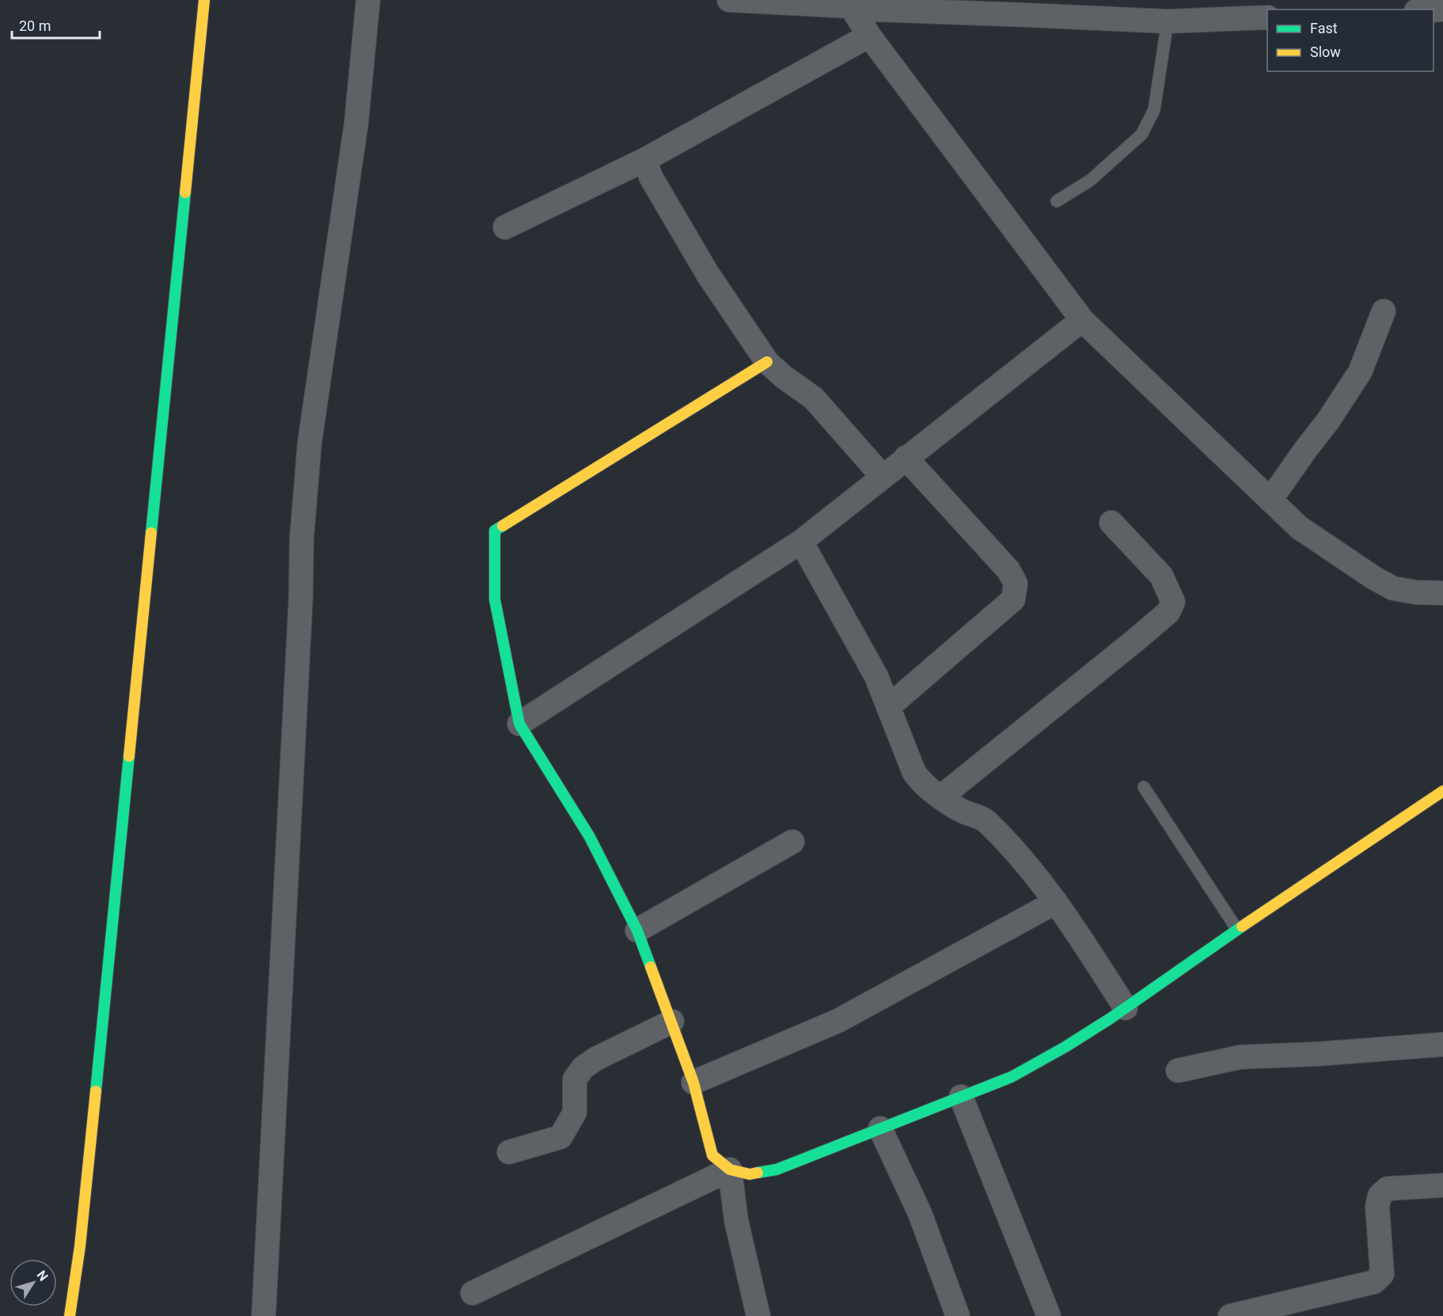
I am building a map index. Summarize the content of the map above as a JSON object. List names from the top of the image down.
{
  "legend": ["Fast", "Slow"],
  "scale_bar": "20 m",
  "north": "top right"
}
